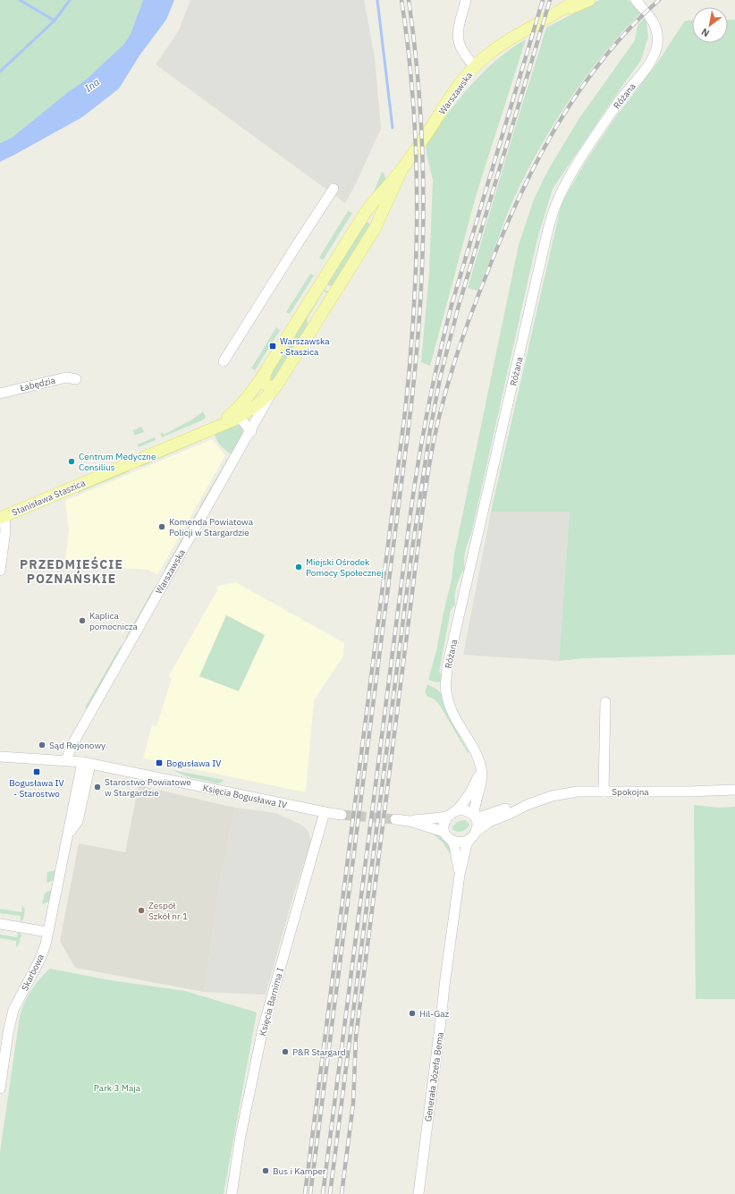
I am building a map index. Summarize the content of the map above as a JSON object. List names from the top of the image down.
{
  "streets": {
    "main road": ["Warszawska", "Stanisława Staszica"],
    "street": [
      "Różana",
      "Łabędzia",
      "Spokojna",
      "Księcia Bogusława IV",
      "Skarbowa",
      "Księcia Barnima I",
      "Generała Józefa Bema"
    ]
  },
  "crossings": [
    ["Warszawska", "Stanisława Staszica"],
    ["Warszawska", "Księcia Bogusława IV"],
    ["Różana", "Spokojna"],
    ["Różana", "Generała Józefa Bema"],
    ["Spokojna", "Generała Józefa Bema"],
    ["Księcia Bogusława IV", "Skarbowa"],
    ["Księcia Bogusława IV", "Księcia Barnima I"]
  ],
  "districts": ["PRZEDMIEŚCIE POZNAŃSKIE"],
  "water": ["Ina"],
  "parks": ["Park 3 Maja"],
  "places": {
    "transit": ["Warszawska - Staszica", "Bogusława IV", "Bogusława IV - Starostwo"],
    "other": [
      "Centrum Medyczne Consilius",
      "Komenda Powiatowa Policji w Stargardzie",
      "Miejski Ośrodek Pomocy Społecznej",
      "Kaplica pomocnicza",
      "Sąd Rejonowy",
      "Starostwo Powiatowe w Stargardzie",
      "Zespół Szkół nr 1",
      "Hil-Gaz",
      "P&R Stargard",
      "Bus i Kamper"
    ]
  },
  "north": "bottom left"
}
